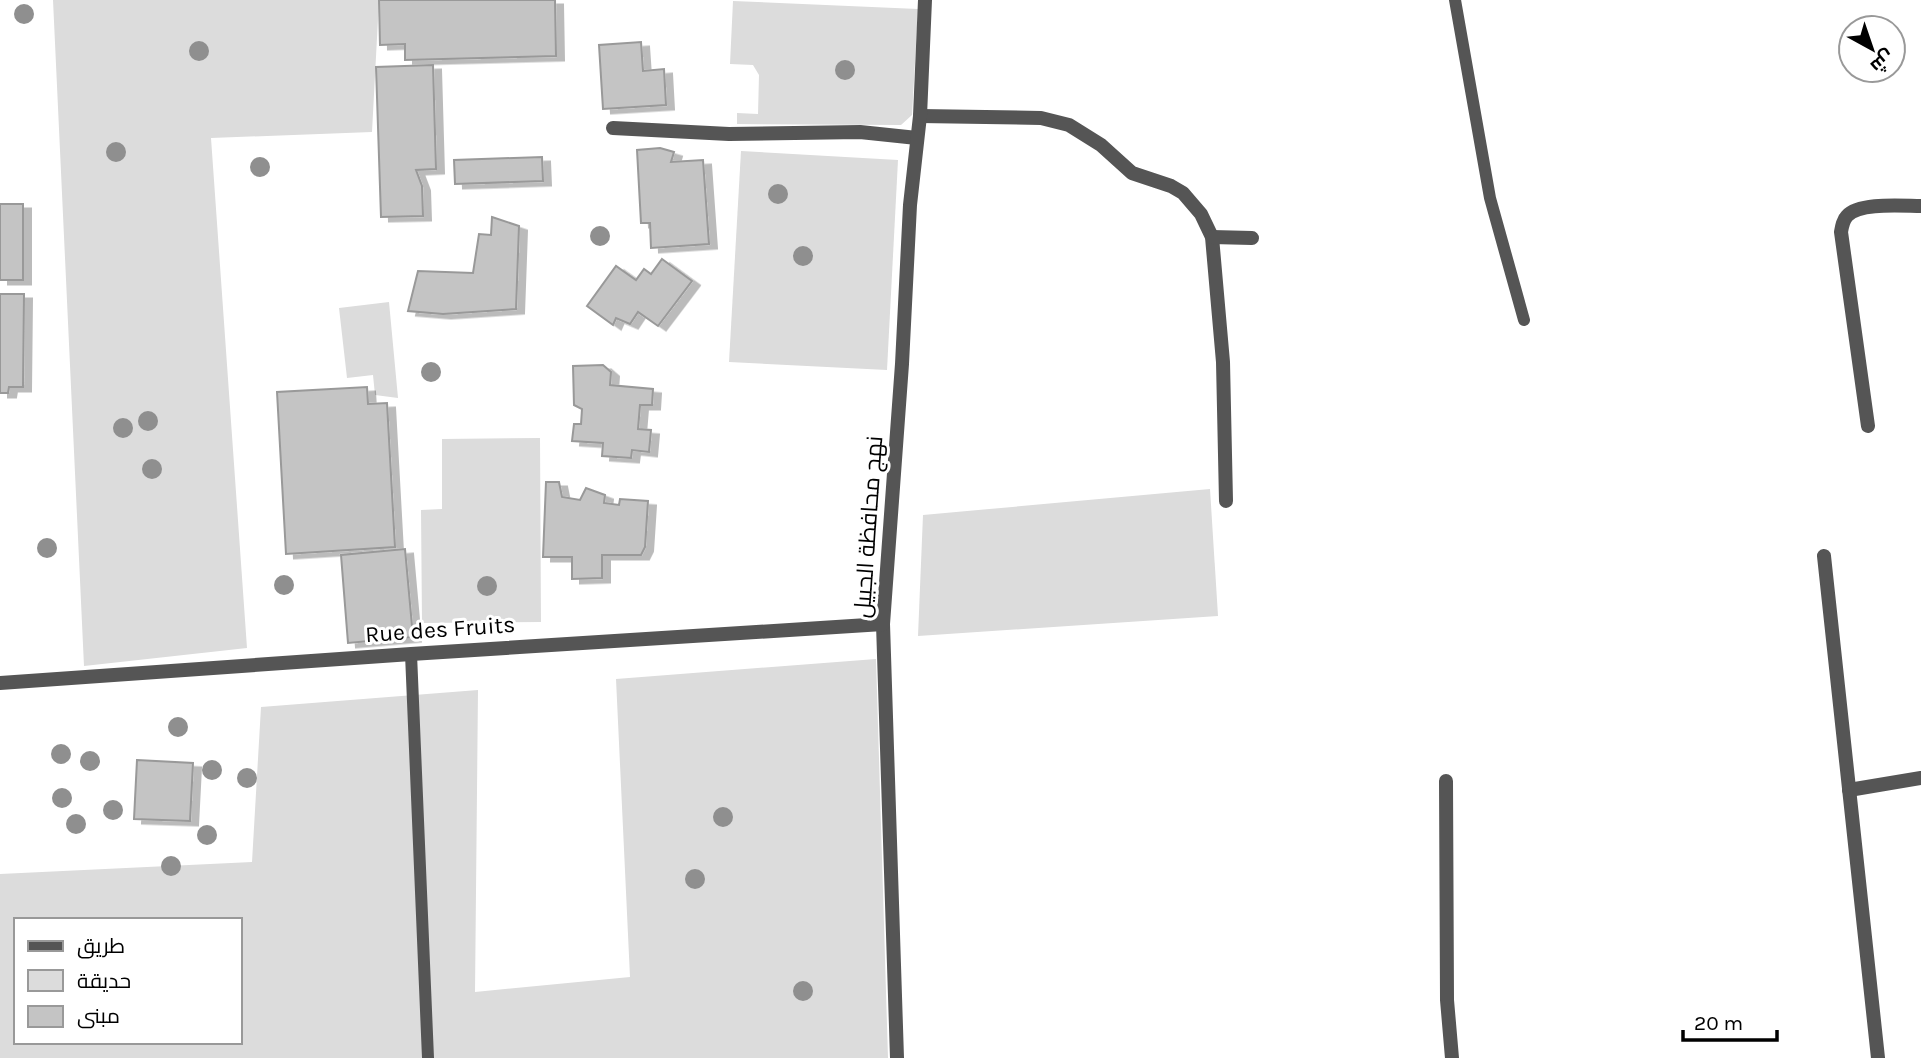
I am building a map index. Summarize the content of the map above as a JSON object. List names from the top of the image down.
{
  "streets": {
    "street": ["نهج محافظة الجبيل", "Rue des Fruits"]
  },
  "crossings": [
    ["نهج محافظة الجبيل", "Rue des Fruits"]
  ],
  "legend": ["طريق", "حديقة", "مبنى"],
  "scale_bar": "20 m",
  "north": "bottom right"
}
